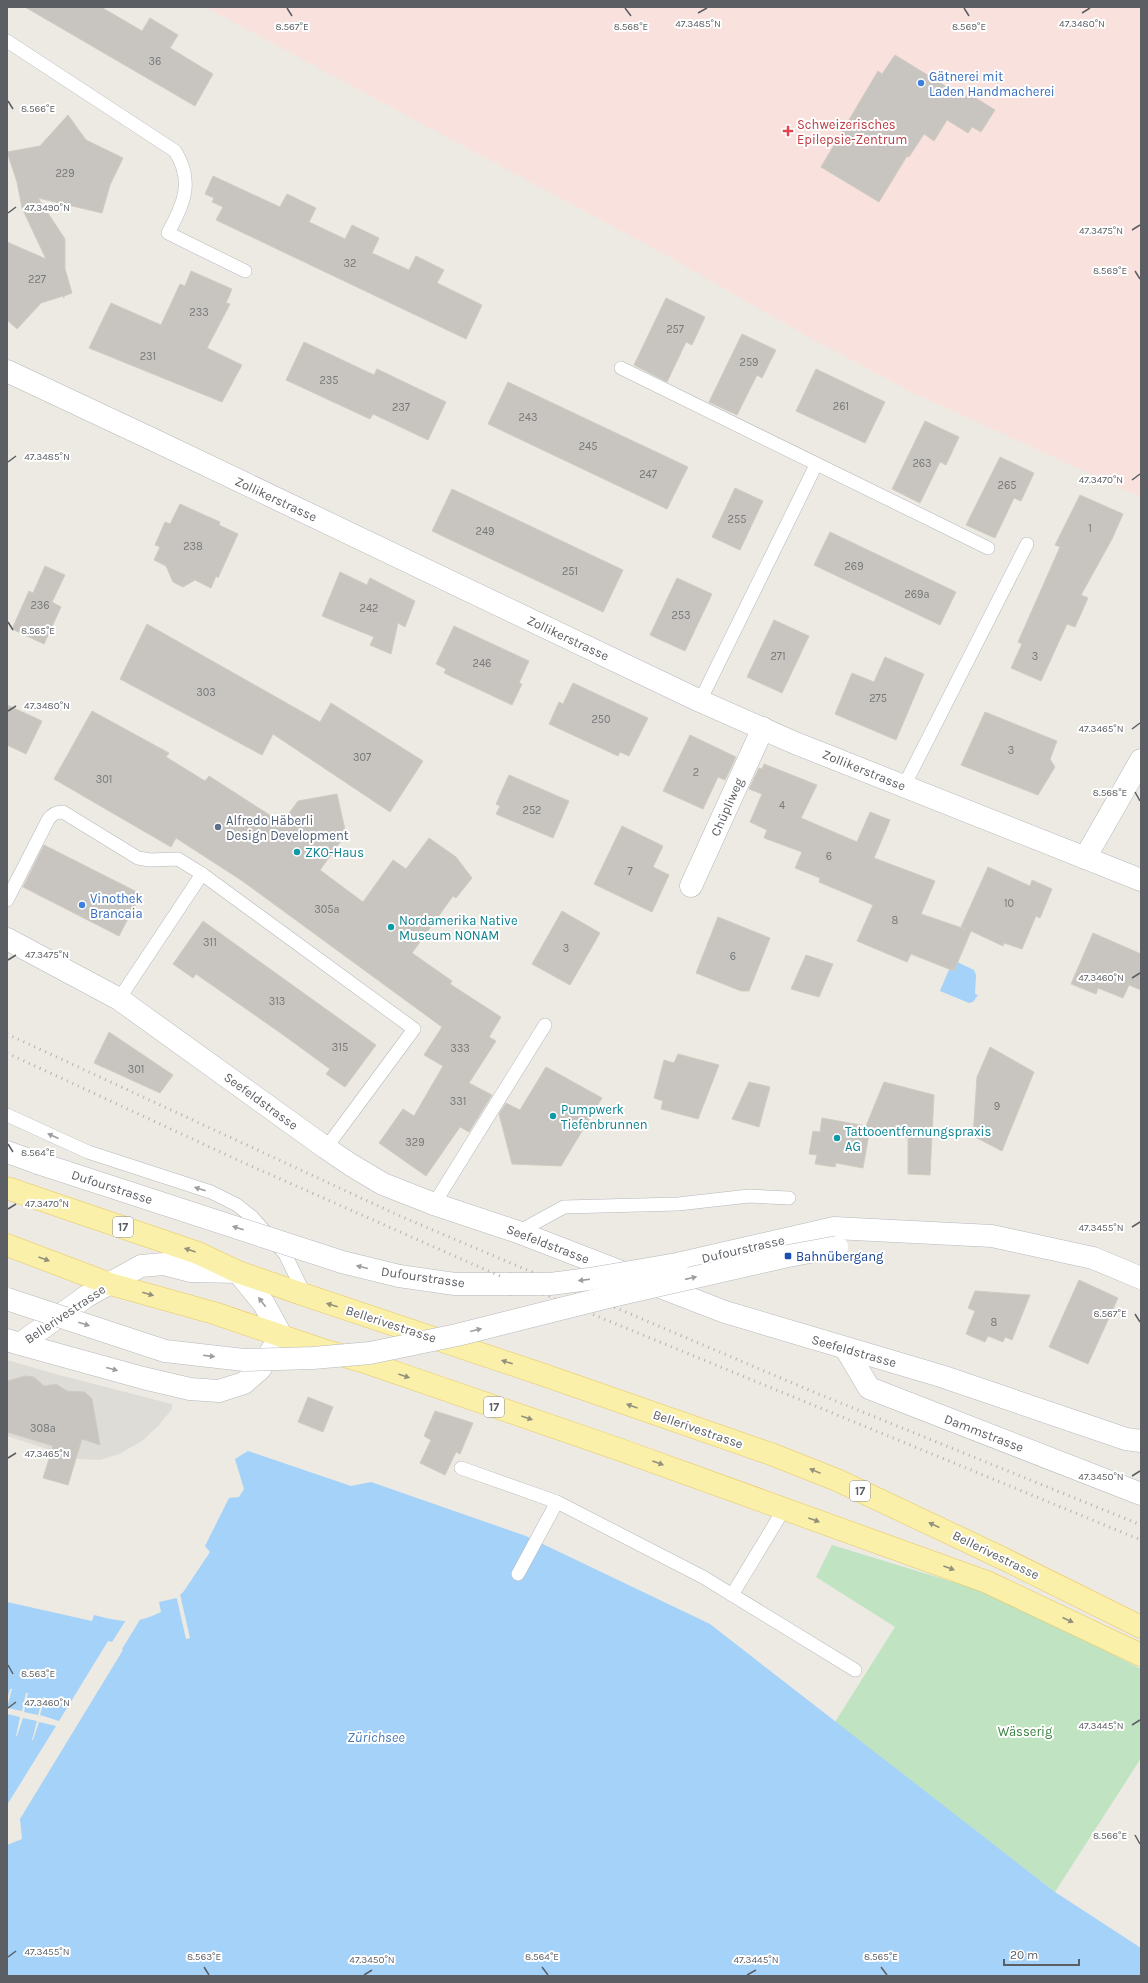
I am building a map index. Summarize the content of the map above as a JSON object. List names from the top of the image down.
{
  "streets": {
    "main road": ["17", "Bellerivestrasse"],
    "street": [
      "Zollikerstrasse",
      "Chüpliweg",
      "Seefeldstrasse",
      "Dufourstrasse",
      "Dammstrasse"
    ]
  },
  "crossings": [
    ["Zollikerstrasse", "Chüpliweg"],
    ["Seefeldstrasse", "Dammstrasse"]
  ],
  "water": ["Zürichsee"],
  "parks": ["Wässerig"],
  "places": {
    "other": [
      "Gätnerei mit Laden Handmacherei",
      "Alfredo Häberli Design Development",
      "ZKO-Haus",
      "Vinothek Brancaia",
      "Nordamerika Native Museum NONAM",
      "Pumpwerk Tiefenbrunnen",
      "Tattooentfernungspraxis AG"
    ],
    "health": ["Schweizerisches Epilepsie-Zentrum"],
    "transit": ["Bahnübergang"]
  },
  "house_numbers": [
    "36",
    "229",
    "32",
    "227",
    "233",
    "257",
    "231",
    "259",
    "235",
    "261",
    "237",
    "243",
    "245",
    "263",
    "247",
    "265",
    "255",
    "1",
    "249",
    "238",
    "269",
    "251",
    "269a",
    "236",
    "242",
    "253",
    "271",
    "3",
    "246",
    "303",
    "275",
    "250",
    "3",
    "307",
    "2",
    "301",
    "4",
    "252",
    "6",
    "7",
    "10",
    "305a",
    "8",
    "311",
    "3",
    "6",
    "313",
    "315",
    "333",
    "301",
    "331",
    "9",
    "329",
    "8",
    "308a"
  ],
  "scale_bar": "20 m",
  "coordinates": [
    "47.3485°N",
    "47.3480°N",
    "8.567°E",
    "8.568°E",
    "8.569°E",
    "8.566°E",
    "47.3490°N",
    "47.3475°N",
    "47.3470°N",
    "8.565°E",
    "47.3465°N",
    "47.3460°N",
    "8.564°E",
    "47.3455°N",
    "47.3450°N",
    "8.563°E",
    "47.3445°N"
  ]
}
